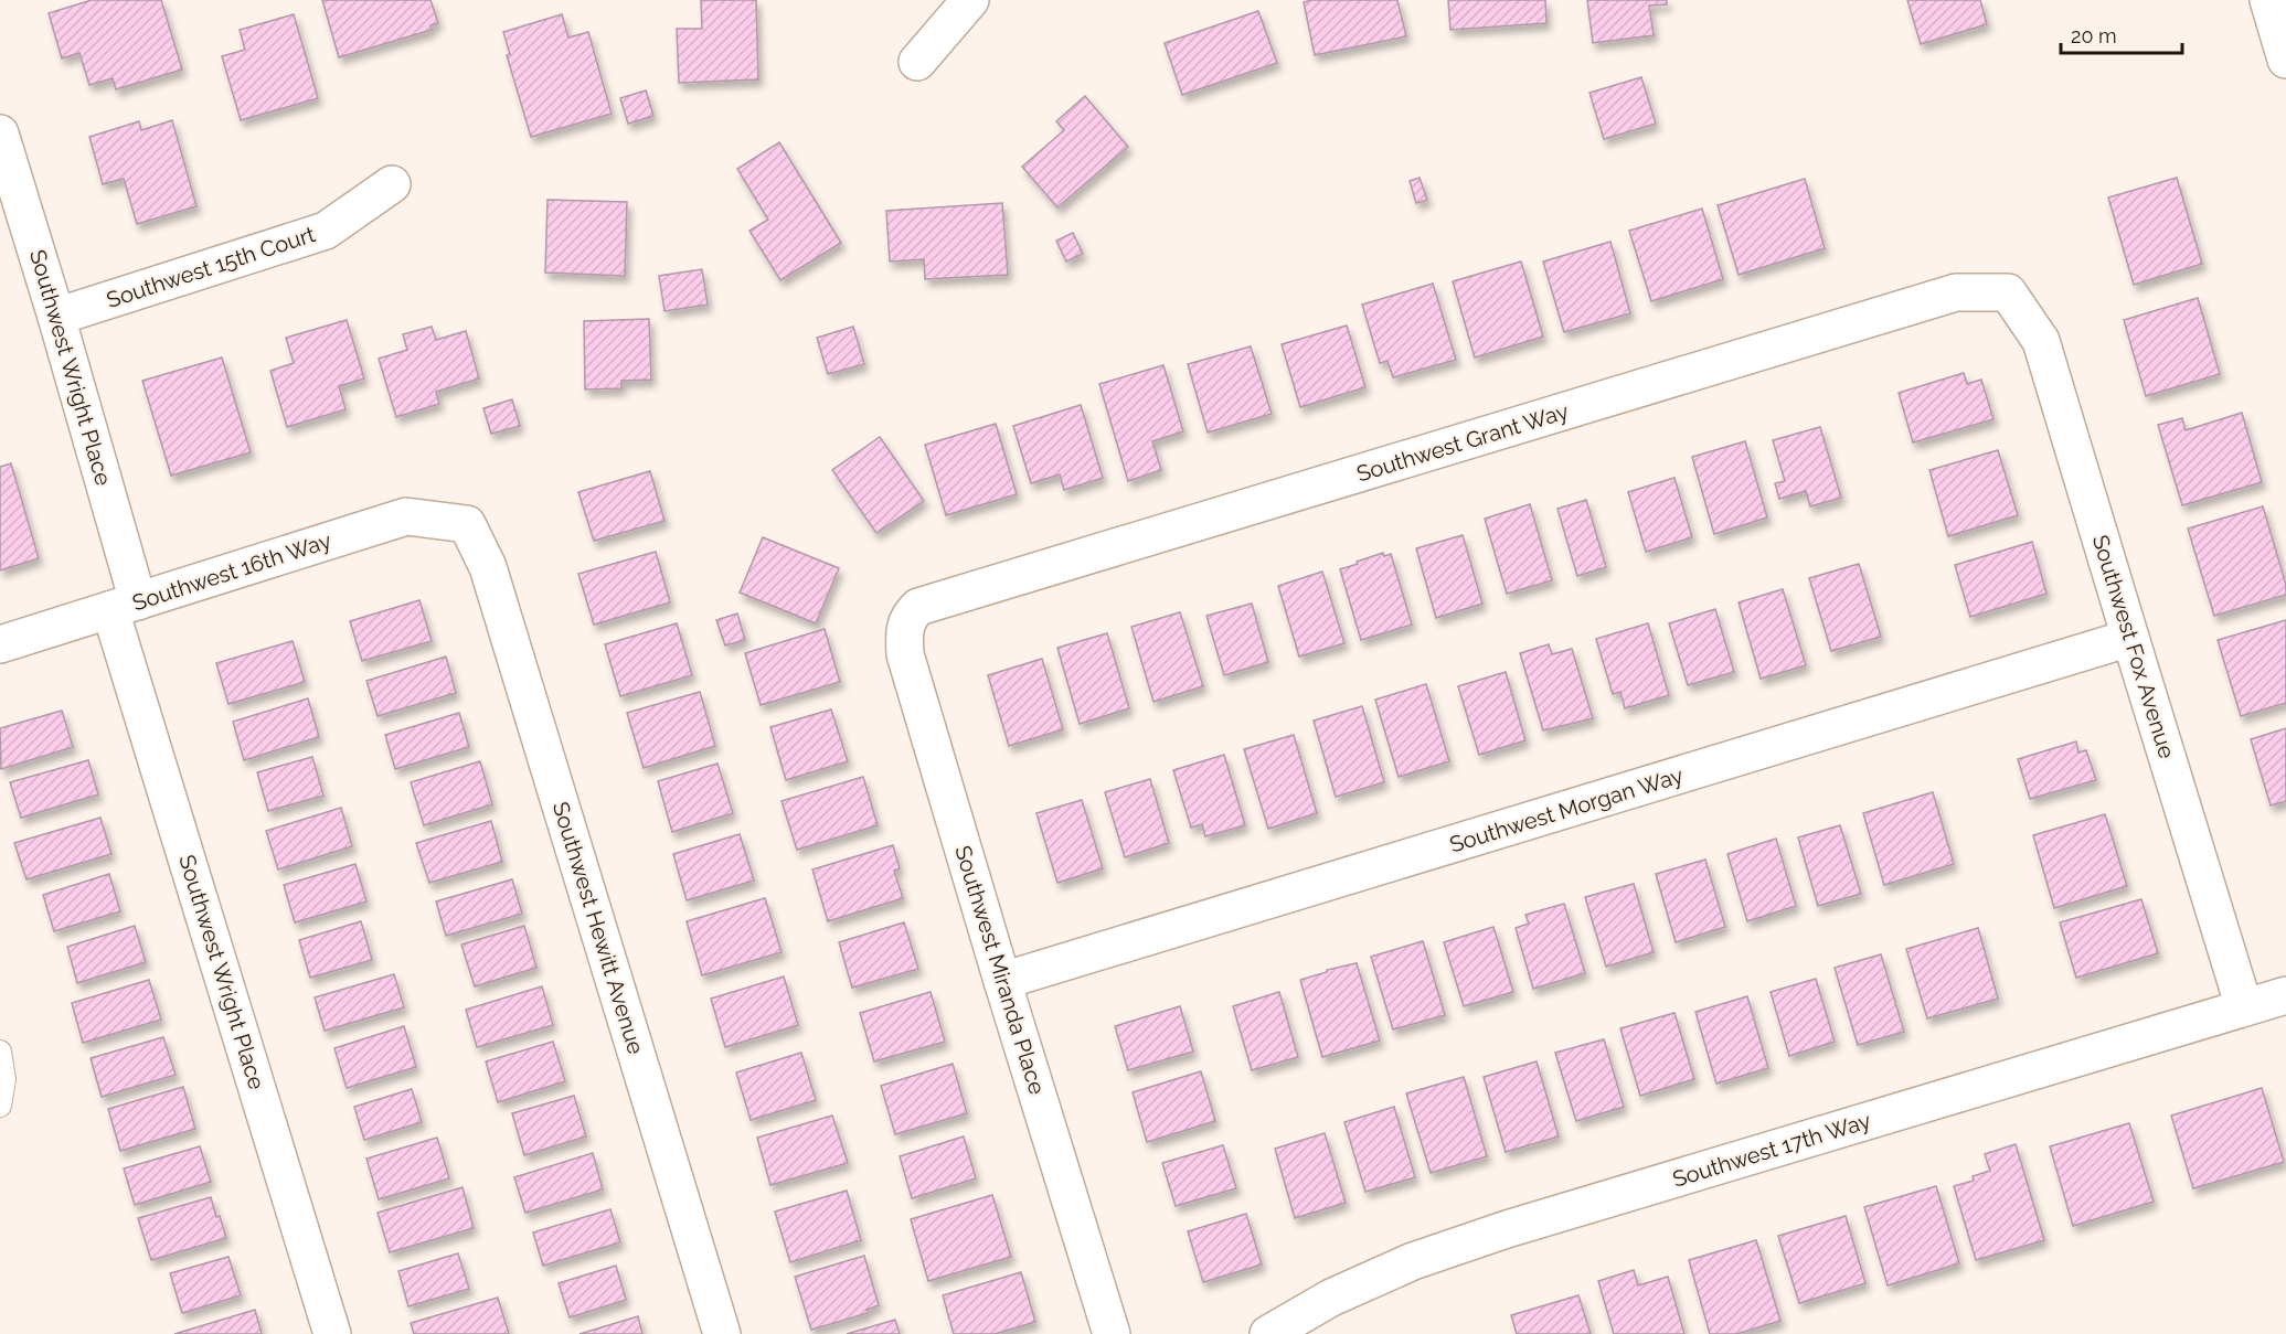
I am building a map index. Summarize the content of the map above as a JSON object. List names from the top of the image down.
{
  "streets": {
    "street": [
      "Southwest 15th Court",
      "Southwest Wright Place",
      "Southwest Grant Way",
      "Southwest 16th Way",
      "Southwest Fox Avenue",
      "Southwest Morgan Way",
      "Southwest Hewitt Avenue",
      "Southwest Miranda Place",
      "Southwest 17th Way"
    ]
  },
  "crossings": [
    ["Southwest 15th Court", "Southwest Wright Place"],
    ["Southwest Wright Place", "Southwest 16th Way"],
    ["Southwest Grant Way", "Southwest Fox Avenue"],
    ["Southwest Grant Way", "Southwest Miranda Place"],
    ["Southwest 16th Way", "Southwest Hewitt Avenue"],
    ["Southwest Fox Avenue", "Southwest Morgan Way"],
    ["Southwest Fox Avenue", "Southwest 17th Way"],
    ["Southwest Morgan Way", "Southwest Miranda Place"]
  ],
  "scale_bar": "20 m"
}
